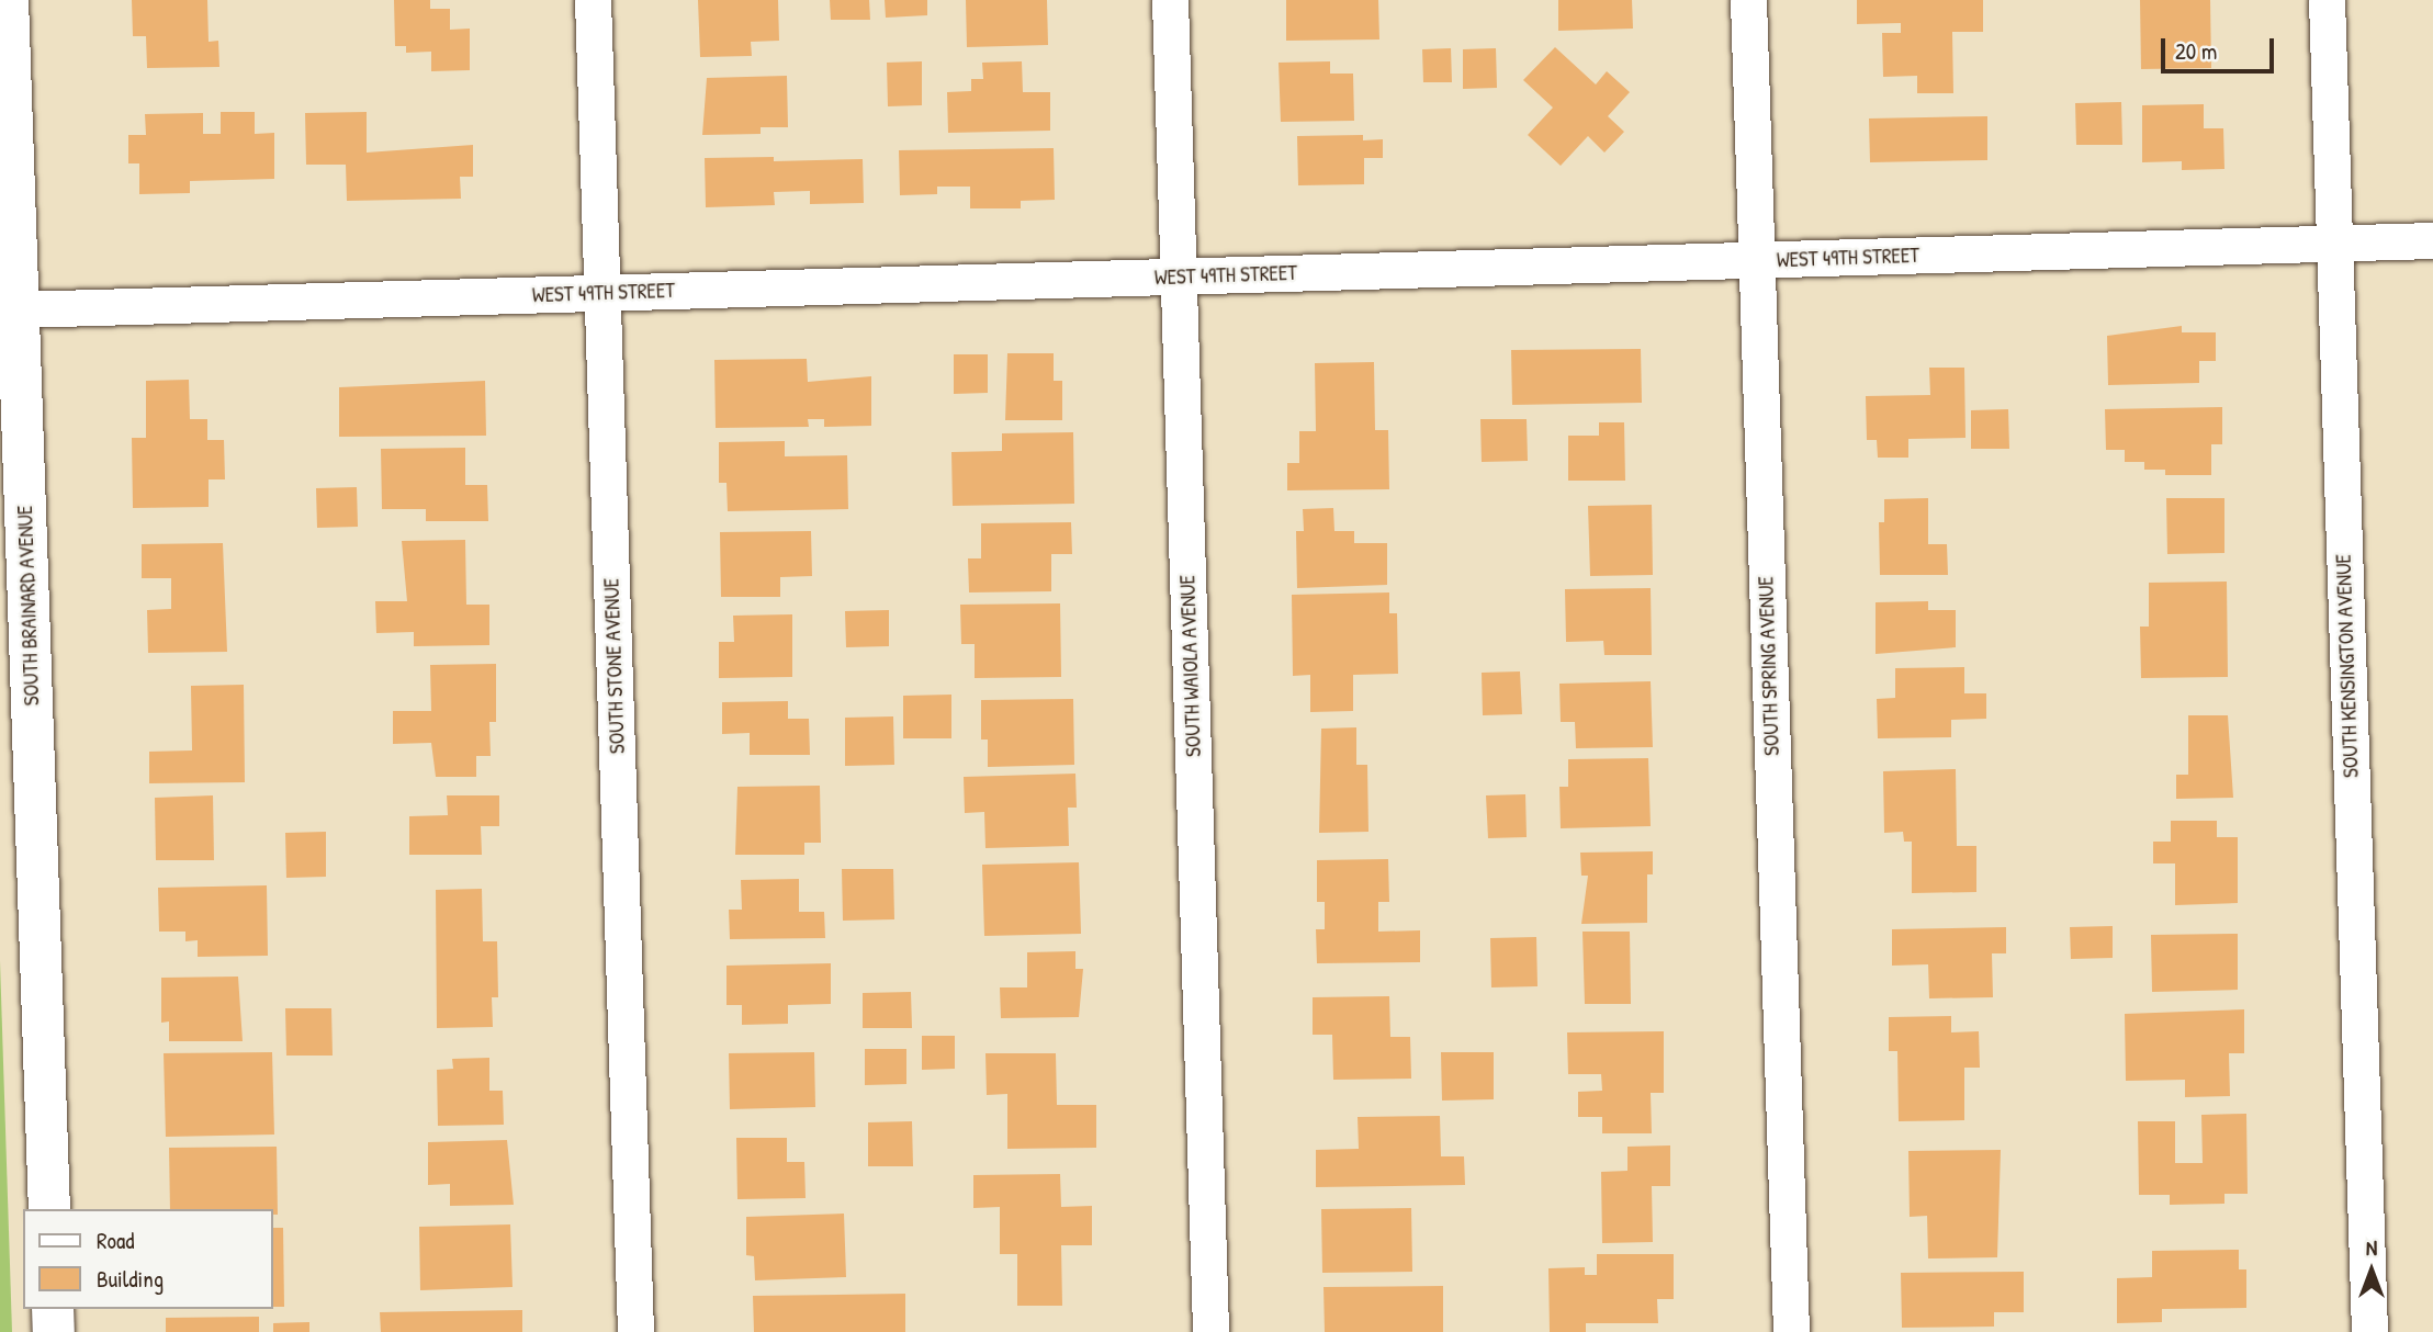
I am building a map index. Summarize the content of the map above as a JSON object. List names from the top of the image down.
{
  "streets": {
    "street": [
      "WEST 49TH STREET",
      "SOUTH BRAINARD AVENUE",
      "SOUTH STONE AVENUE",
      "SOUTH WAIOLA AVENUE",
      "SOUTH SPRING AVENUE",
      "SOUTH KENSINGTON AVENUE"
    ]
  },
  "crossings": [
    ["WEST 49TH STREET", "SOUTH BRAINARD AVENUE"],
    ["WEST 49TH STREET", "SOUTH STONE AVENUE"],
    ["WEST 49TH STREET", "SOUTH WAIOLA AVENUE"],
    ["WEST 49TH STREET", "SOUTH SPRING AVENUE"],
    ["WEST 49TH STREET", "SOUTH KENSINGTON AVENUE"]
  ],
  "legend": ["Road", "Building"],
  "scale_bar": "20 m",
  "north": "top"
}
